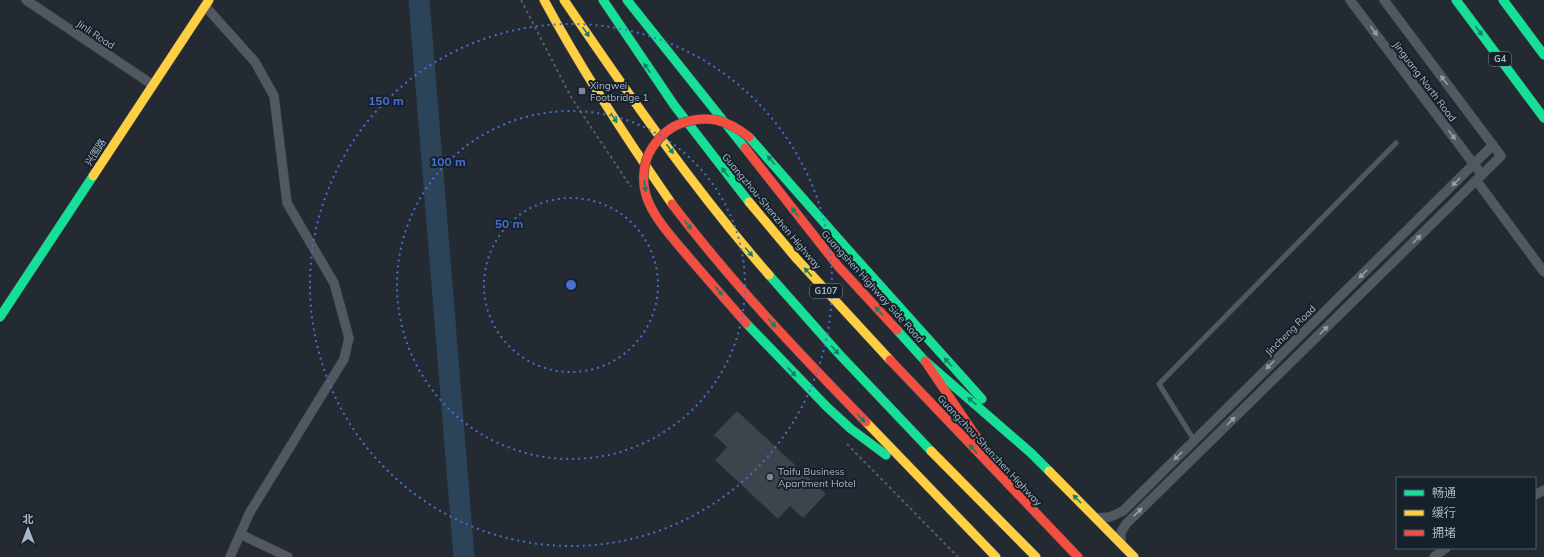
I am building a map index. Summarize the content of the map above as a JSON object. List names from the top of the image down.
{
  "streets": {
    "main road": [
      "G4",
      "兴围路",
      "Guangzhou-Shenzhen Highway",
      "Guangshen Highway Side Road",
      "G107"
    ],
    "street": ["Jinli Road", "Jinguang North Road", "Jincheng Road"]
  },
  "crossings": [
    ["Jinli Road", "兴围路"],
    ["Jinguang North Road", "Jincheng Road"],
    ["Guangshen Highway Side Road", "Jincheng Road"]
  ],
  "places": {
    "transit": ["Xingwei Footbridge 1"],
    "other": ["Taifu Business Apartment Hotel"]
  },
  "legend": ["畅通", "缓行", "拥堵"],
  "north": "top",
  "rings": ["150 m", "100 m", "50 m"]
}
